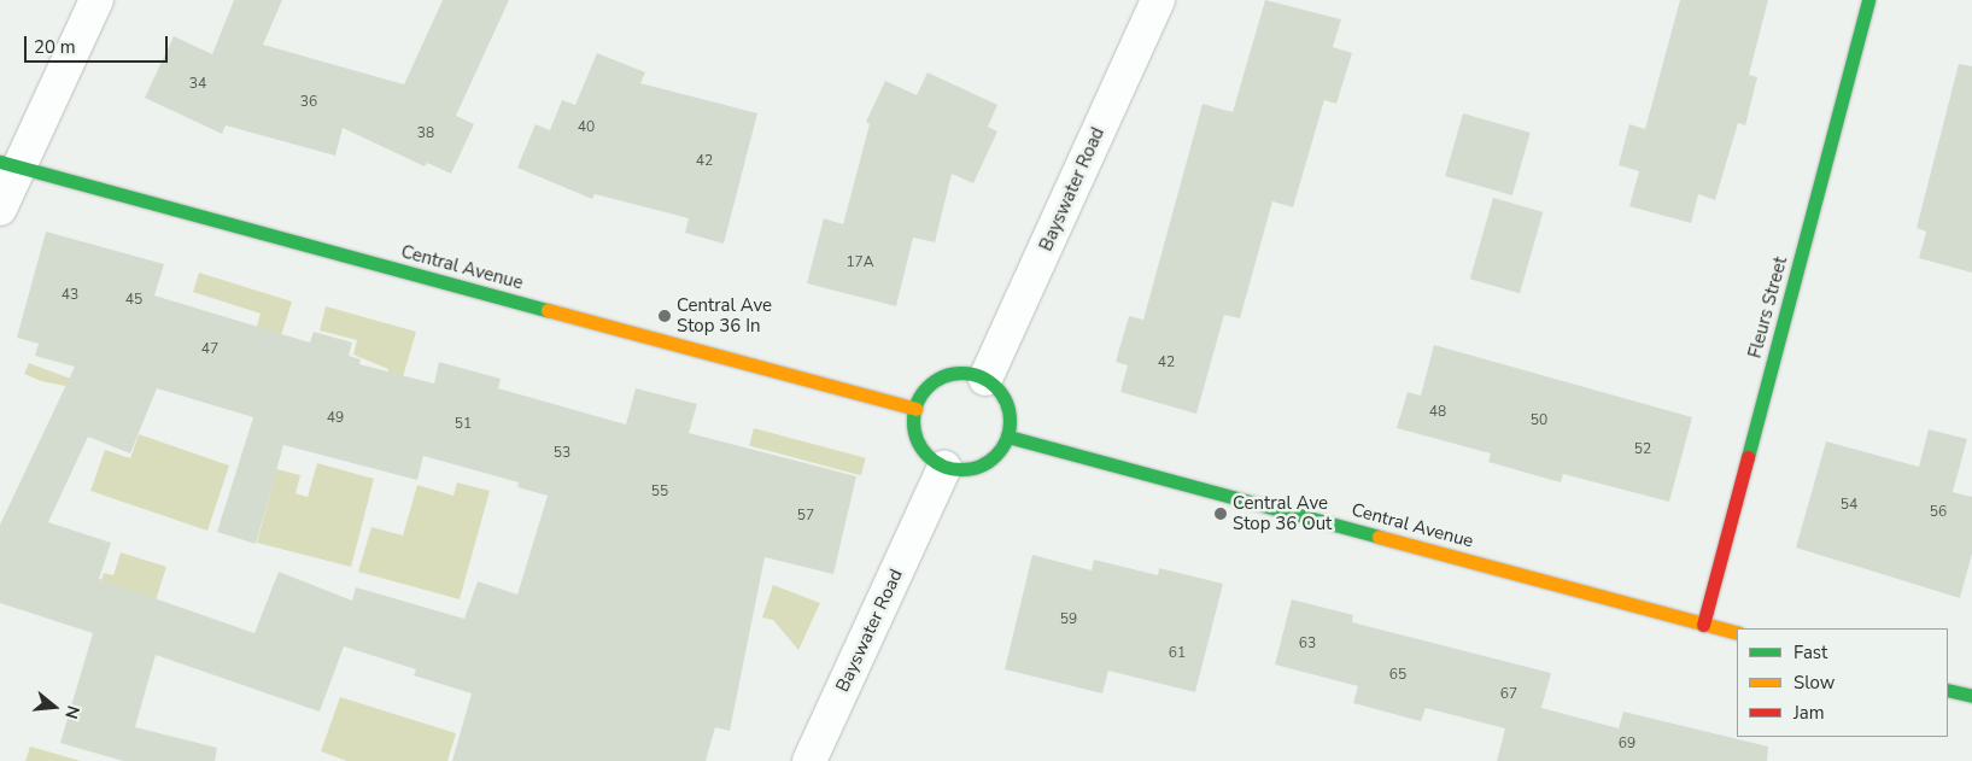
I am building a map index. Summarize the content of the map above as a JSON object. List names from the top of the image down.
{
  "streets": {
    "street": ["Bayswater Road", "Central Avenue", "Fleurs Street"]
  },
  "crossings": [
    ["Bayswater Road", "Central Avenue"],
    ["Central Avenue", "Fleurs Street"]
  ],
  "places": ["Central Ave Stop 36 In", "Central Ave Stop 36 Out"],
  "house_numbers": [
    "34",
    "36",
    "40",
    "38",
    "42",
    "17A",
    "43",
    "45",
    "47",
    "42",
    "48",
    "49",
    "50",
    "51",
    "52",
    "53",
    "55",
    "54",
    "56",
    "57",
    "59",
    "63",
    "61",
    "65",
    "67",
    "69"
  ],
  "legend": ["Fast", "Slow", "Jam"],
  "scale_bar": "20 m",
  "north": "right"
}
